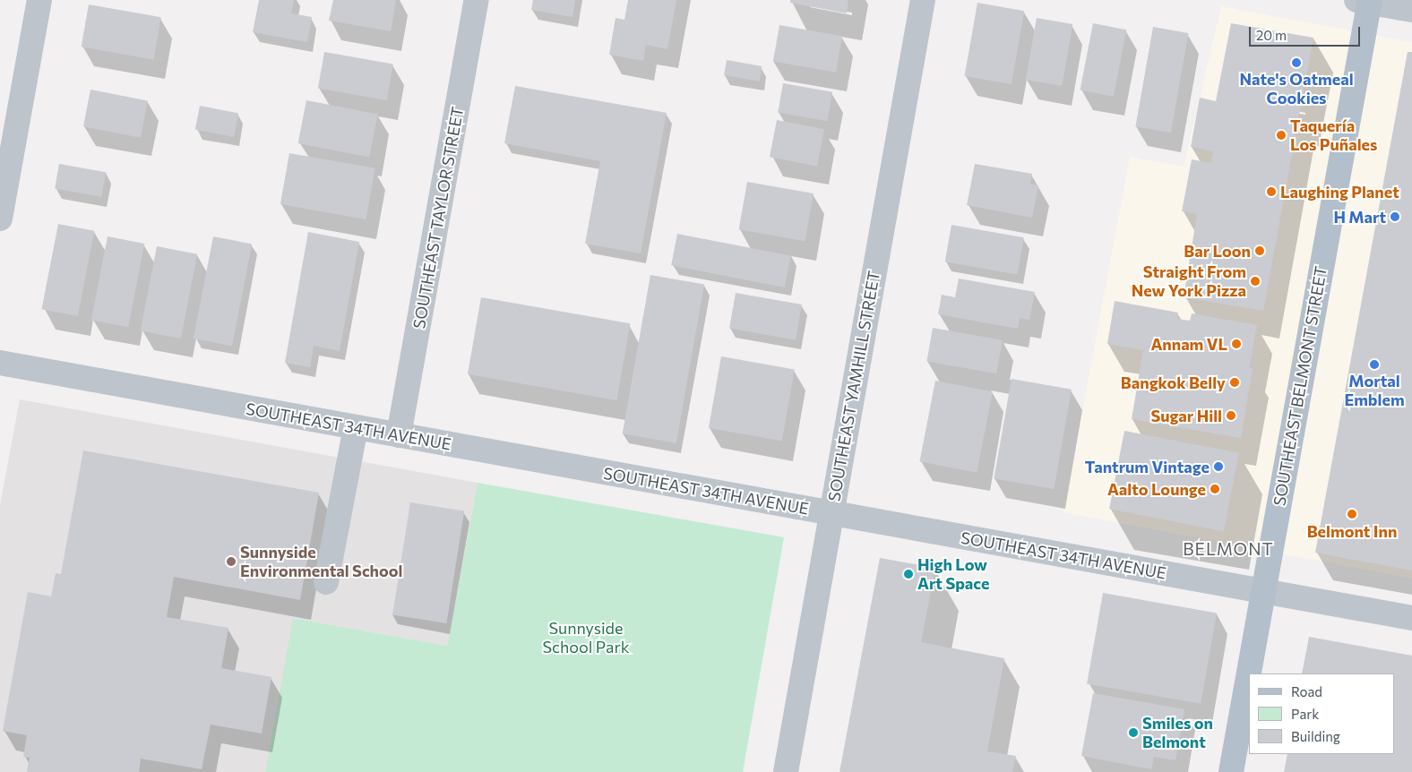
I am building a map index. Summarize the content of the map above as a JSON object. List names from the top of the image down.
{
  "streets": {
    "main road": ["SOUTHEAST BELMONT STREET"],
    "street": ["SOUTHEAST TAYLOR STREET", "SOUTHEAST YAMHILL STREET", "SOUTHEAST 34TH AVENUE"]
  },
  "crossings": [
    ["SOUTHEAST TAYLOR STREET", "SOUTHEAST 34TH AVENUE"],
    ["SOUTHEAST YAMHILL STREET", "SOUTHEAST 34TH AVENUE"],
    ["SOUTHEAST BELMONT STREET", "SOUTHEAST 34TH AVENUE"]
  ],
  "districts": ["BELMONT"],
  "parks": ["Sunnyside School Park"],
  "places": [
    "Nate's Oatmeal Cookies",
    "Taquería Los Puñales",
    "Laughing Planet",
    "H Mart",
    "Bar Loon",
    "Straight From New York Pizza",
    "Annam VL",
    "Mortal Emblem",
    "Bangkok Belly",
    "Sugar Hill",
    "Tantrum Vintage",
    "Aalto Lounge",
    "Belmont Inn",
    "Sunnyside Environmental School",
    "High Low Art Space",
    "Smiles on Belmont"
  ],
  "legend": ["Road", "Park", "Building"],
  "scale_bar": "20 m"
}
